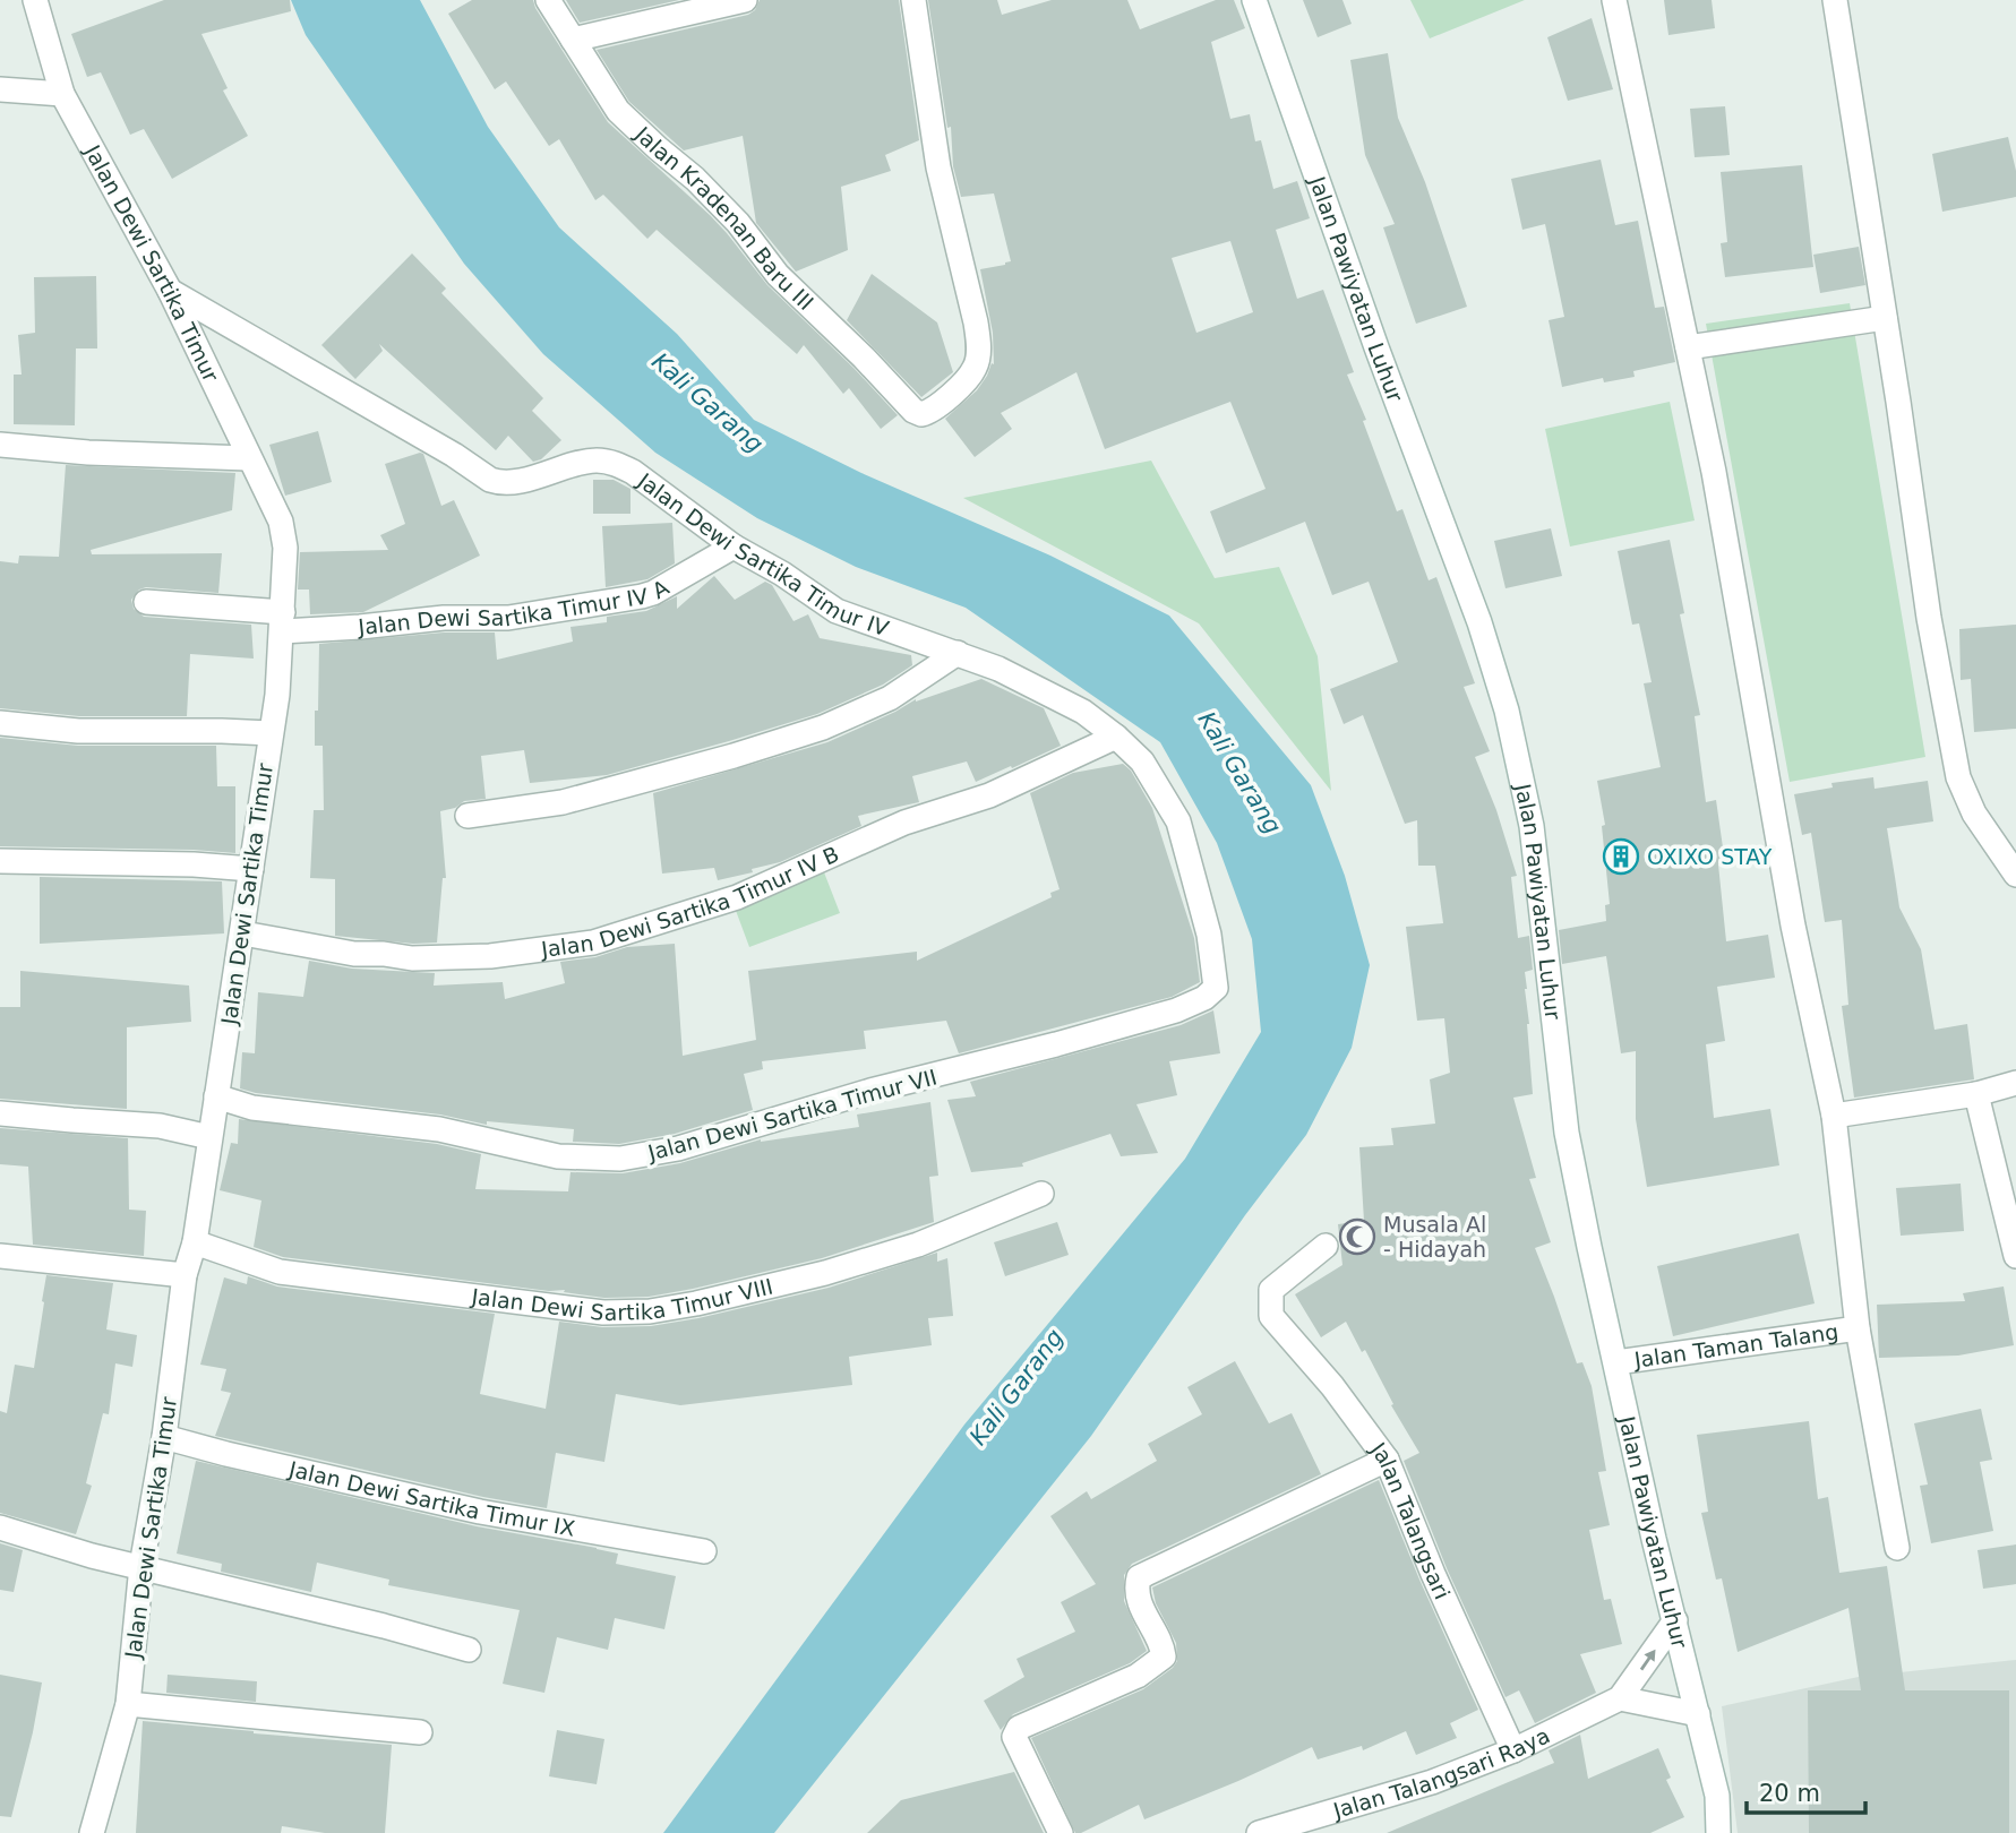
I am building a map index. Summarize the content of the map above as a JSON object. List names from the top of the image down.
{
  "streets": {
    "street": [
      "Jalan Kradenan Baru III",
      "Jalan Dewi Sartika Timur",
      "Jalan Pawiyatan Luhur",
      "Jalan Dewi Sartika Timur IV",
      "Jalan Dewi Sartika Timur IV A",
      "Jalan Dewi Sartika Timur IV B",
      "Jalan Dewi Sartika Timur VII",
      "Jalan Dewi Sartika Timur VIII",
      "Jalan Taman Talang",
      "Jalan Dewi Sartika Timur IX",
      "Jalan Talangsari",
      "Jalan Talangsari Raya"
    ]
  },
  "crossings": [
    ["Jalan Dewi Sartika Timur", "Jalan Dewi Sartika Timur IV"],
    ["Jalan Dewi Sartika Timur", "Jalan Dewi Sartika Timur IV A"],
    ["Jalan Dewi Sartika Timur", "Jalan Dewi Sartika Timur IV B"],
    ["Jalan Dewi Sartika Timur", "Jalan Dewi Sartika Timur VII"],
    ["Jalan Dewi Sartika Timur", "Jalan Dewi Sartika Timur VIII"],
    ["Jalan Dewi Sartika Timur", "Jalan Dewi Sartika Timur IX"],
    ["Jalan Pawiyatan Luhur", "Jalan Taman Talang"],
    ["Jalan Pawiyatan Luhur", "Jalan Talangsari Raya"],
    ["Jalan Dewi Sartika Timur IV", "Jalan Dewi Sartika Timur IV A"],
    ["Jalan Dewi Sartika Timur IV", "Jalan Dewi Sartika Timur IV B"],
    ["Jalan Dewi Sartika Timur IV", "Jalan Dewi Sartika Timur VII"],
    ["Jalan Talangsari", "Jalan Talangsari Raya"]
  ],
  "water": ["Kali Garang"],
  "places": {
    "building": ["OXIXO STAY"],
    "mosque": ["Musala Al - Hidayah"]
  },
  "scale_bar": "20 m"
}
